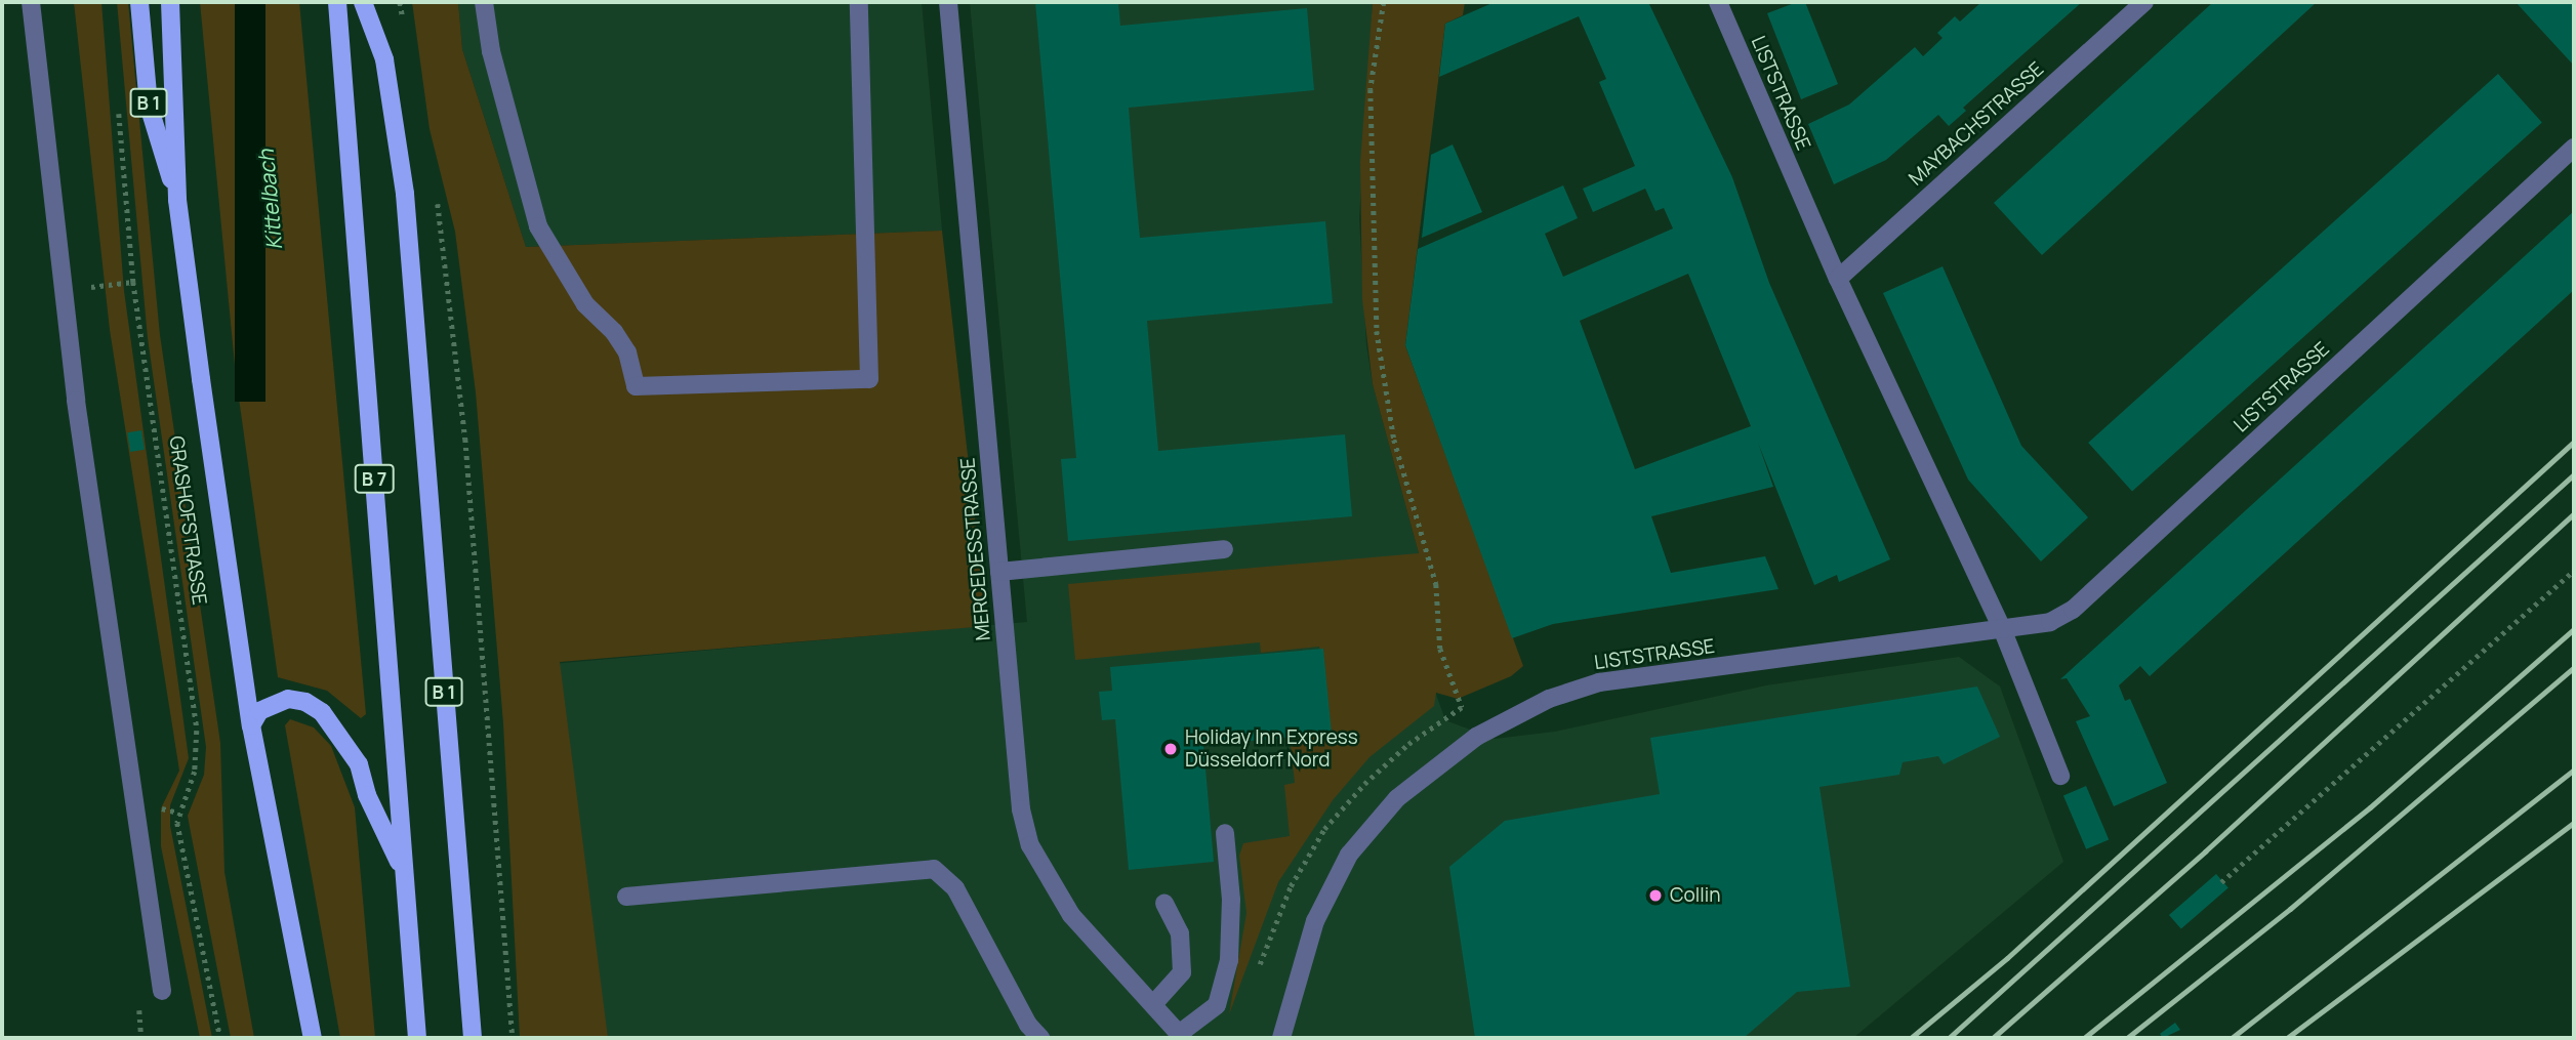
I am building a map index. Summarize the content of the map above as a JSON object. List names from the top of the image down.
{
  "streets": {
    "main road": ["B 1", "B 7", "GRASHOFSTRASSE"],
    "street": ["LISTSTRASSE", "MAYBACHSTRASSE", "MERCEDESSTRASSE"]
  },
  "crossings": [
    ["LISTSTRASSE", "MAYBACHSTRASSE"],
    ["B 1", "GRASHOFSTRASSE"]
  ],
  "water": ["Kittelbach"],
  "places": ["Holiday Inn Express Düsseldorf Nord", "Collin"]
}
